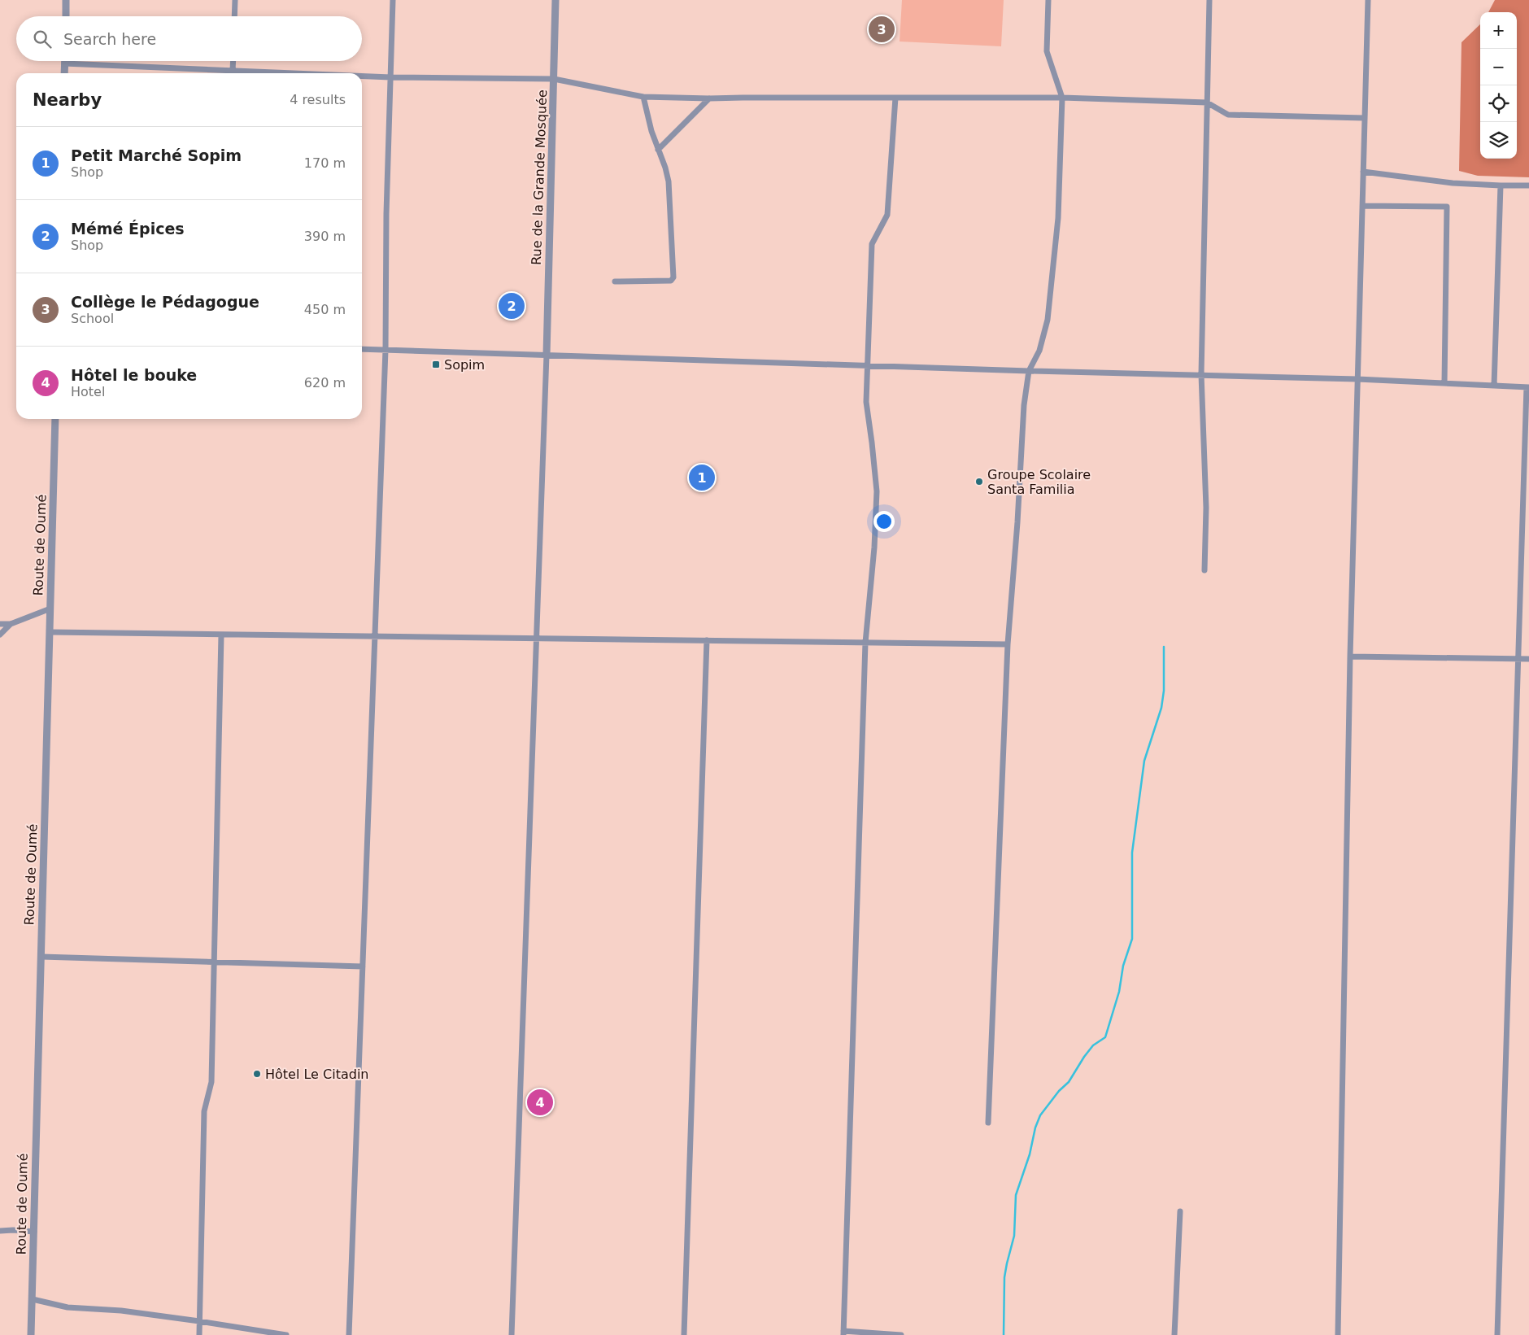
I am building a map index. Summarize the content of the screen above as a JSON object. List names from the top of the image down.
{
  "streets": {
    "street": ["Rue de la Grande Mosquée", "Route de Oumé"]
  },
  "places": {
    "transit": ["Sopim"],
    "other": ["Groupe Scolaire Santa Familia", "Hôtel Le Citadin"]
  },
  "page": {
    "map_buttons": ["+", "−"],
    "pins": [
      "3",
      "2",
      "1",
      "4"
    ],
    "search": "Search here",
    "heading": ["Nearby", "4 results"],
    "list": [
      {
        "mark": "1",
        "name": "Petit Marché Sopim",
        "note": "Shop",
        "value": "170 m"
      },
      {
        "mark": "2",
        "name": "Mémé Épices",
        "note": "Shop",
        "value": "390 m"
      },
      {
        "mark": "3",
        "name": "Collège le Pédagogue",
        "note": "School",
        "value": "450 m"
      },
      {
        "mark": "4",
        "name": "Hôtel le bouke",
        "note": "Hotel",
        "value": "620 m"
      }
    ]
  }
}
